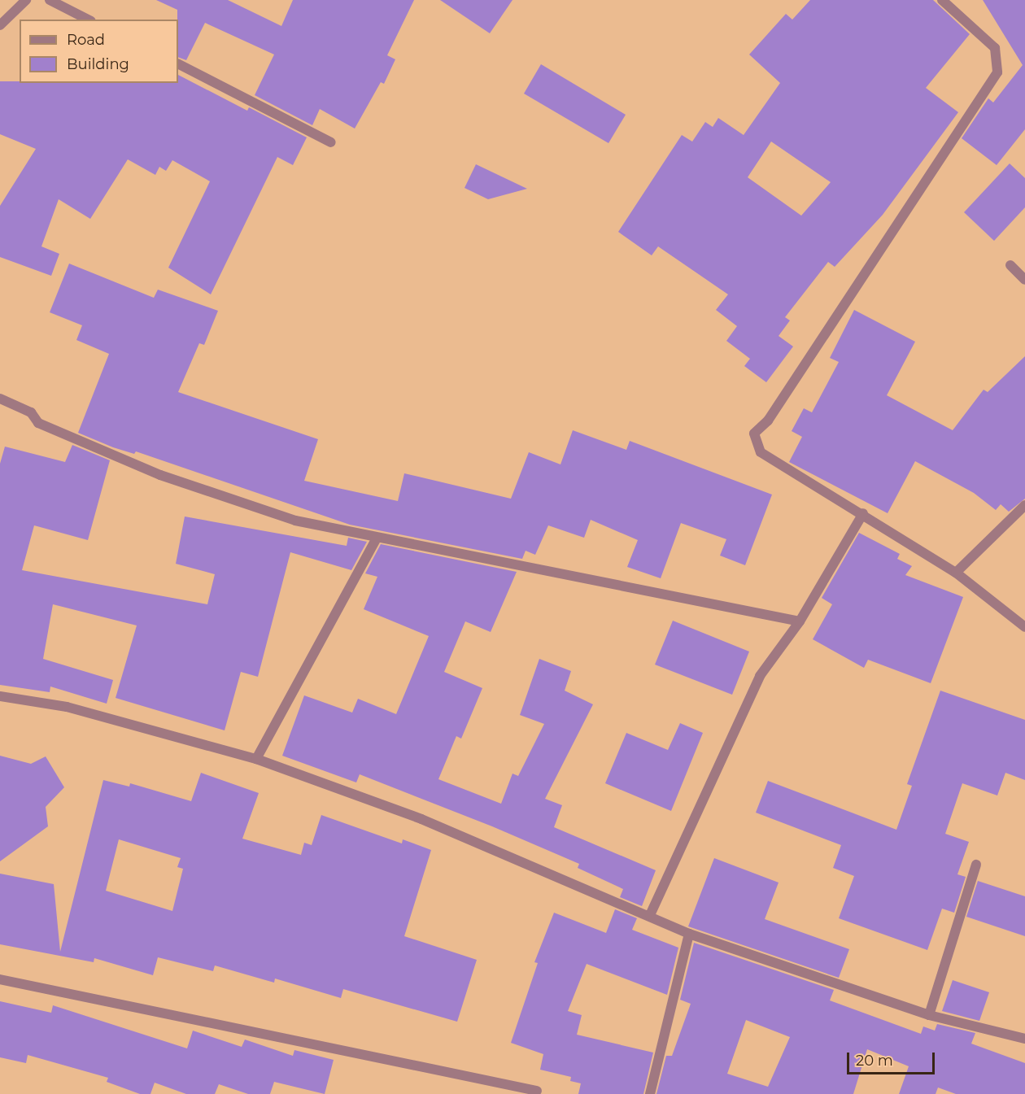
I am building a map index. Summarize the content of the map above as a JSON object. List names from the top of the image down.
{
  "legend": ["Road", "Building"],
  "scale_bar": "20 m"
}
